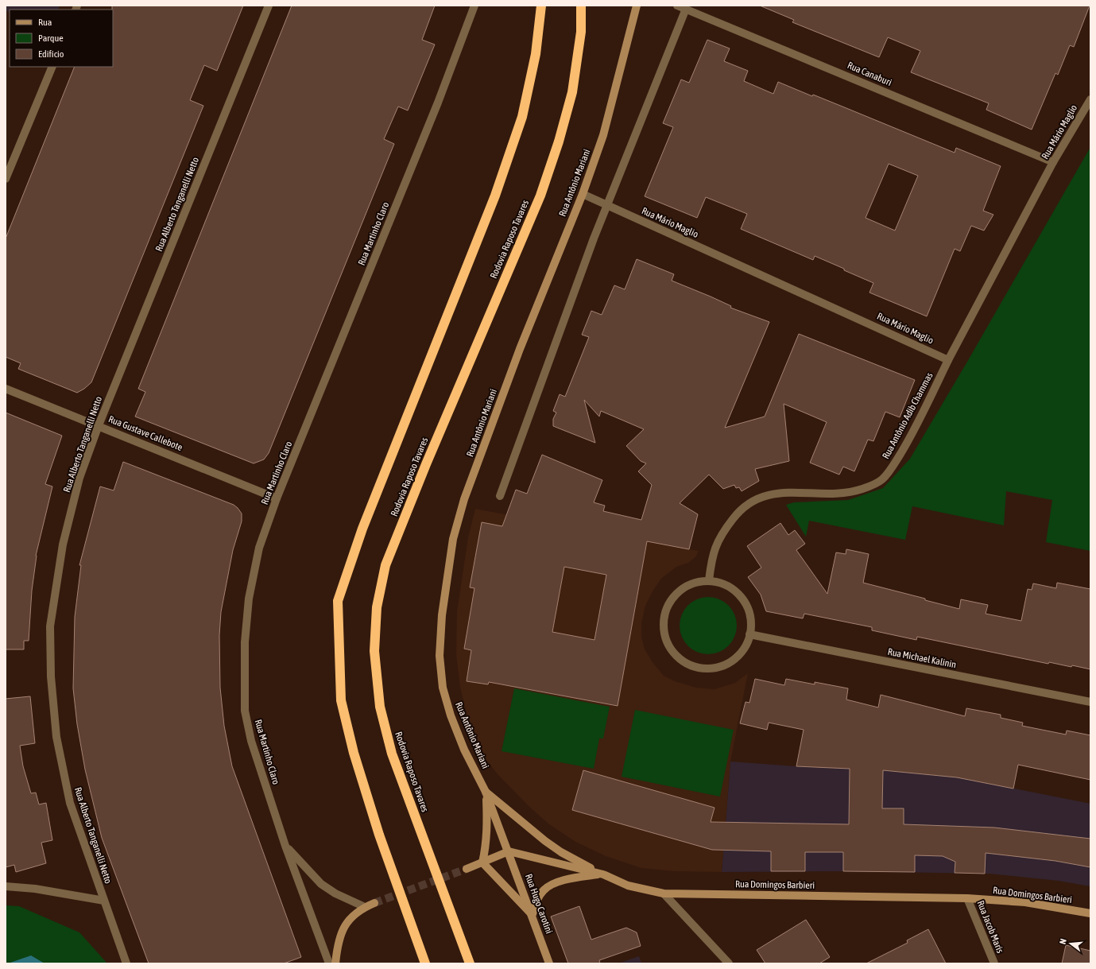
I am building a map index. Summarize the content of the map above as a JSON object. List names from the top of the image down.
{
  "streets": {
    "highway": ["Rodovia Raposo Tavares"],
    "main road": ["Rua Antônio Mariani", "Rua Domingos Barbieri", "Rua Hugo Carotini"],
    "street": [
      "Rua Canaburi",
      "Rua Mário Maglio",
      "Rua Alberto Tanganelli Netto",
      "Rua Martinho Claro",
      "Rua Antônio Adib Chammas",
      "Rua Gustave Callebote",
      "Rua Michael Kalinin",
      "Rua Jacob Maris"
    ]
  },
  "crossings": [
    ["Rua Canaburi", "Rua Mário Maglio"],
    ["Rua Mário Maglio", "Rua Antônio Mariani"],
    ["Rua Mário Maglio", "Rua Antônio Adib Chammas"],
    ["Rua Antônio Mariani", "Rua Domingos Barbieri"],
    ["Rua Antônio Mariani", "Rua Hugo Carotini"],
    ["Rua Alberto Tanganelli Netto", "Rua Gustave Callebote"],
    ["Rua Martinho Claro", "Rua Gustave Callebote"],
    ["Rua Antônio Adib Chammas", "Rua Michael Kalinin"],
    ["Rua Domingos Barbieri", "Rua Hugo Carotini"],
    ["Rua Domingos Barbieri", "Rua Jacob Maris"]
  ],
  "legend": ["Rua", "Parque", "Edifício"],
  "north": "left"
}
